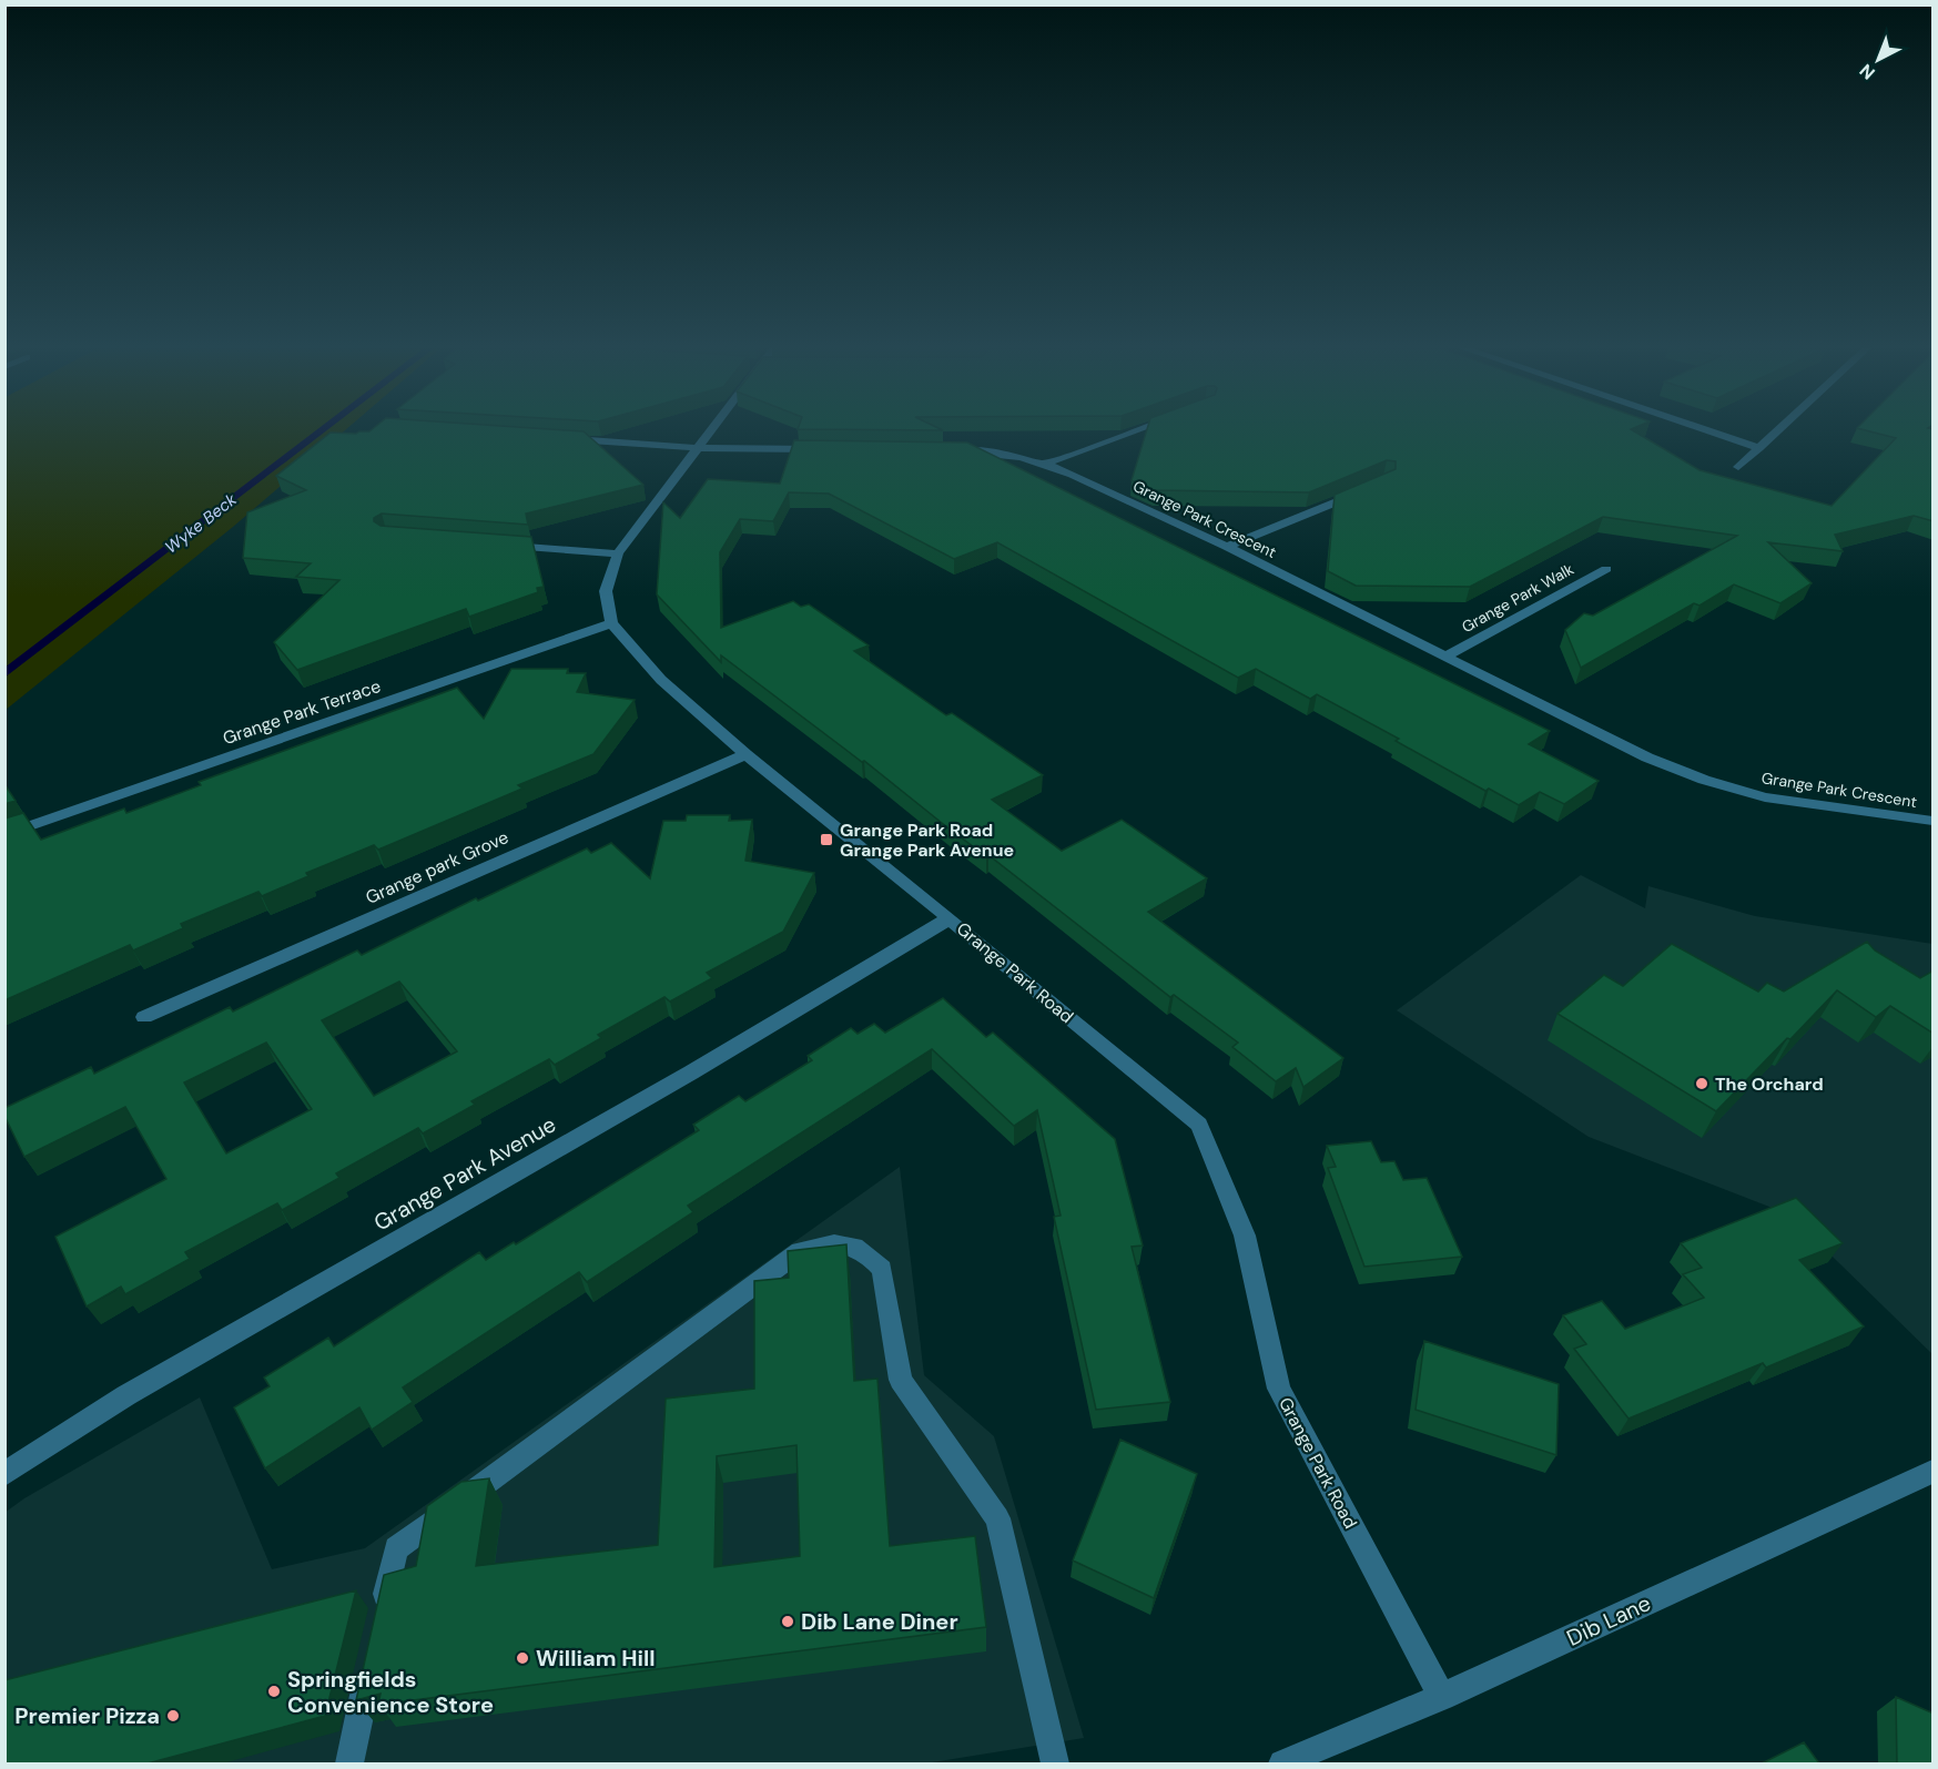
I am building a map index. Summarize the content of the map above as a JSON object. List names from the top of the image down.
{
  "streets": {
    "street": [
      "Grange Park Crescent",
      "Grange Park Walk",
      "Grange Park Terrace",
      "Grange park Grove",
      "Grange Park Road",
      "Grange Park Avenue",
      "Dib Lane"
    ]
  },
  "crossings": [
    ["Grange Park Crescent", "Grange Park Walk"],
    ["Grange Park Terrace", "Grange Park Road"],
    ["Grange park Grove", "Grange Park Road"],
    ["Grange Park Road", "Grange Park Avenue"],
    ["Grange Park Road", "Dib Lane"]
  ],
  "water": ["Wyke Beck"],
  "places": {
    "transit": ["Grange Park Road Grange Park Avenue"],
    "other": [
      "The Orchard",
      "Dib Lane Diner",
      "William Hill",
      "Springfields Convenience Store",
      "Premier Pizza"
    ]
  },
  "north": "bottom left"
}
